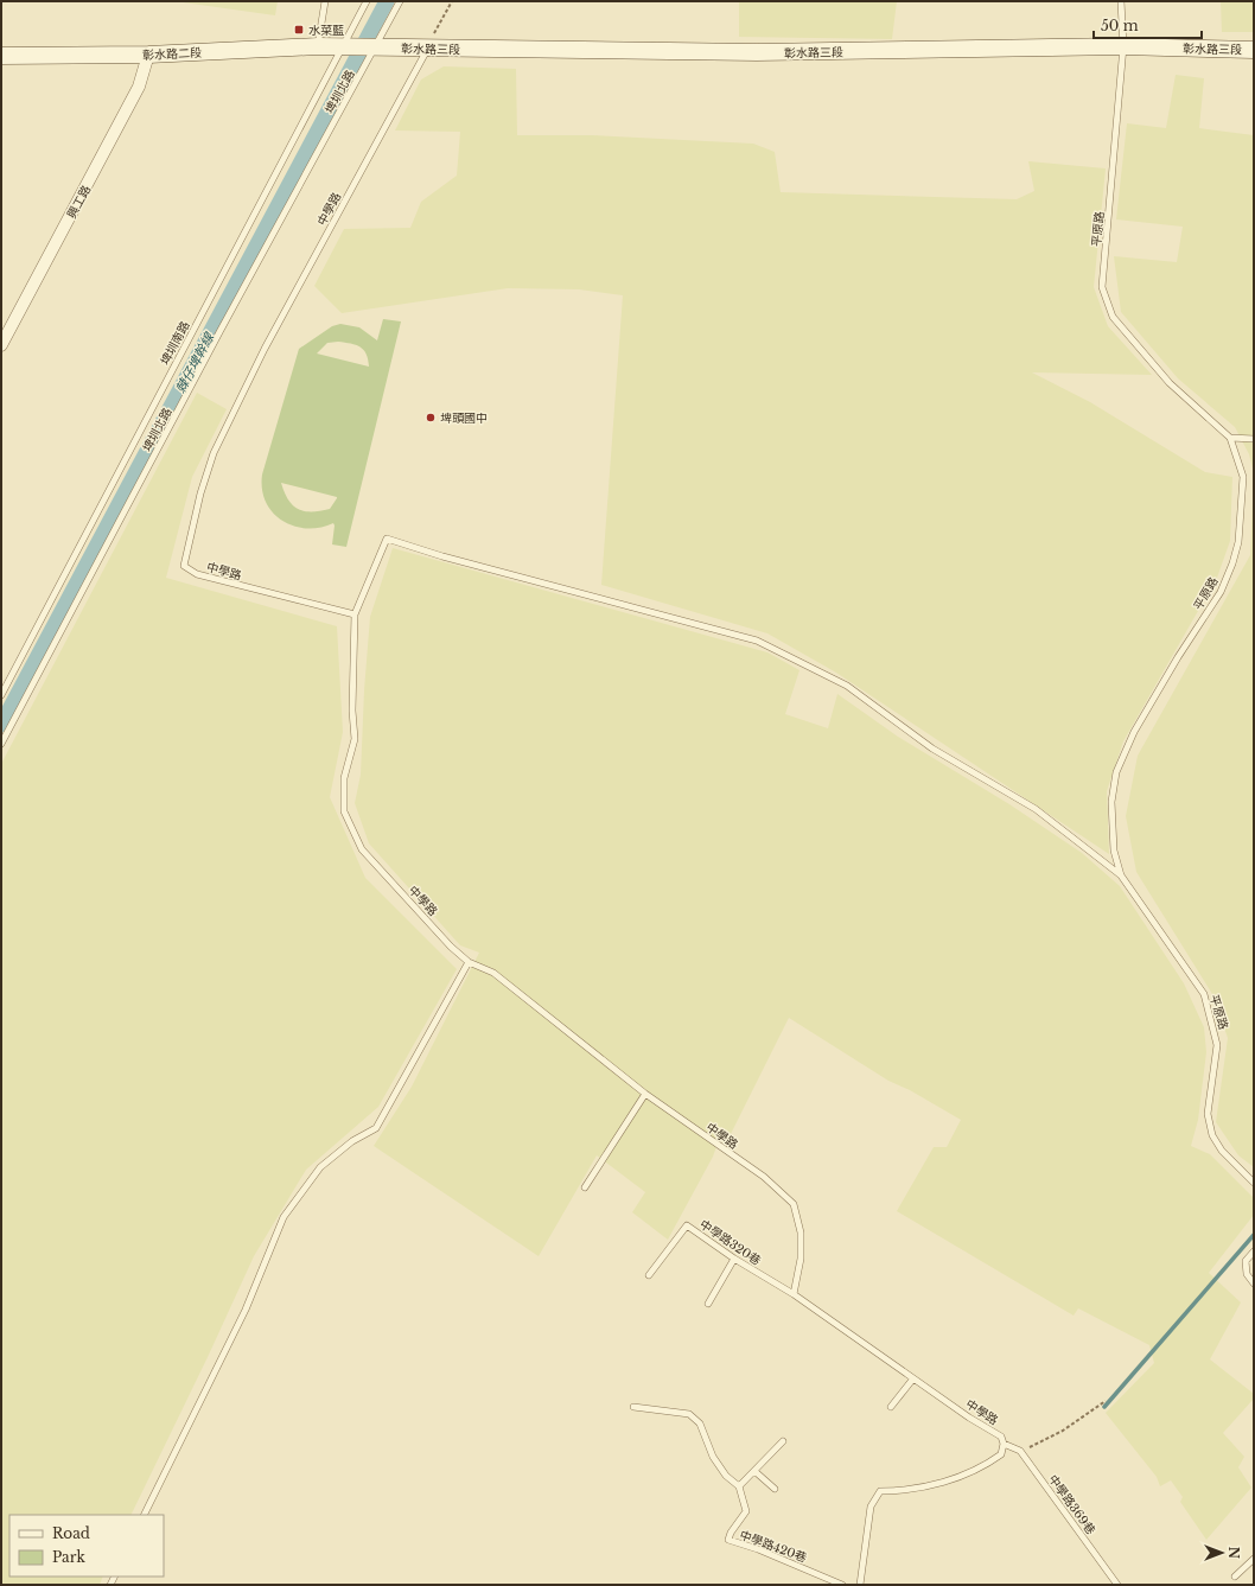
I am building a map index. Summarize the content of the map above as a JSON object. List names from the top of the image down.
{
  "streets": {
    "main road": ["彰水路三段", "彰水路二段"],
    "street": ["興工路"],
    "lane": [
      "埤圳北路",
      "中學路",
      "平原路",
      "埤圳南路",
      "中學路320巷",
      "中學路369巷",
      "中學路420巷"
    ]
  },
  "crossings": [
    ["彰水路三段", "彰水路二段"],
    ["彰水路三段", "埤圳北路"],
    ["彰水路三段", "中學路"],
    ["彰水路三段", "平原路"],
    ["彰水路三段", "埤圳南路"],
    ["彰水路二段", "興工路"],
    ["彰水路二段", "埤圳南路"],
    ["中學路", "中學路320巷"],
    ["中學路", "中學路369巷"]
  ],
  "water": ["棘仔埤幹線"],
  "places": {
    "transit": ["水菜藍"],
    "other": ["埤頭國中"]
  },
  "legend": ["Road", "Park"],
  "scale_bar": "50 m",
  "north": "right"
}
